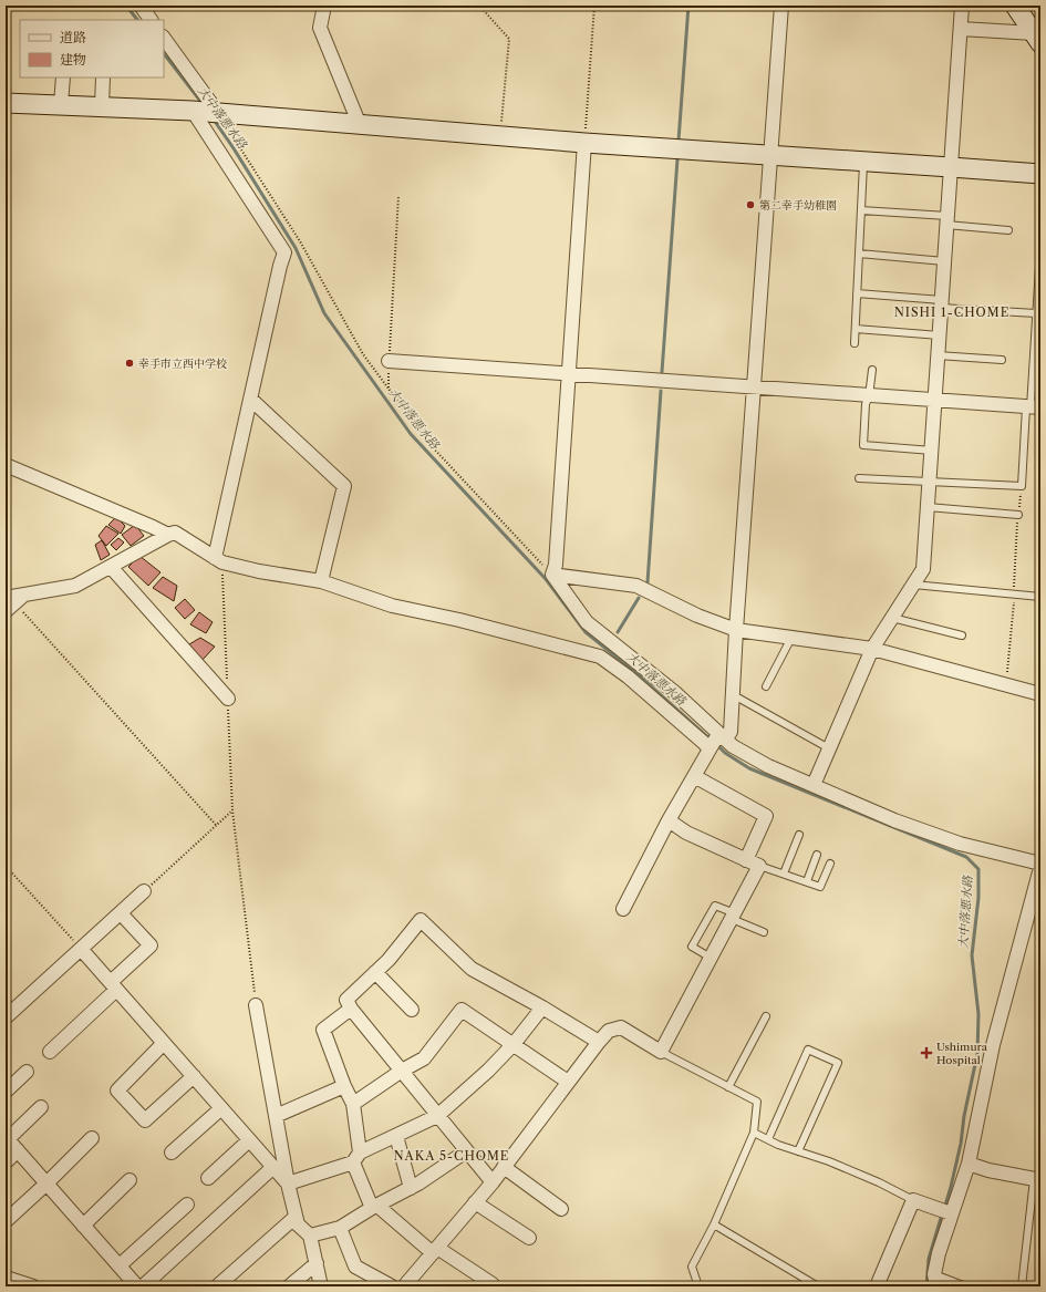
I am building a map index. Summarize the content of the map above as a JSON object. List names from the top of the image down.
{
  "districts": ["NISHI 1-CHOME", "NAKA 5-CHOME"],
  "water": ["大中落悪水路"],
  "places": {
    "other": ["第二幸手幼稚園", "幸手市立西中学校"],
    "health": ["Ushimura Hospital"]
  },
  "legend": ["道路", "建物"]
}
